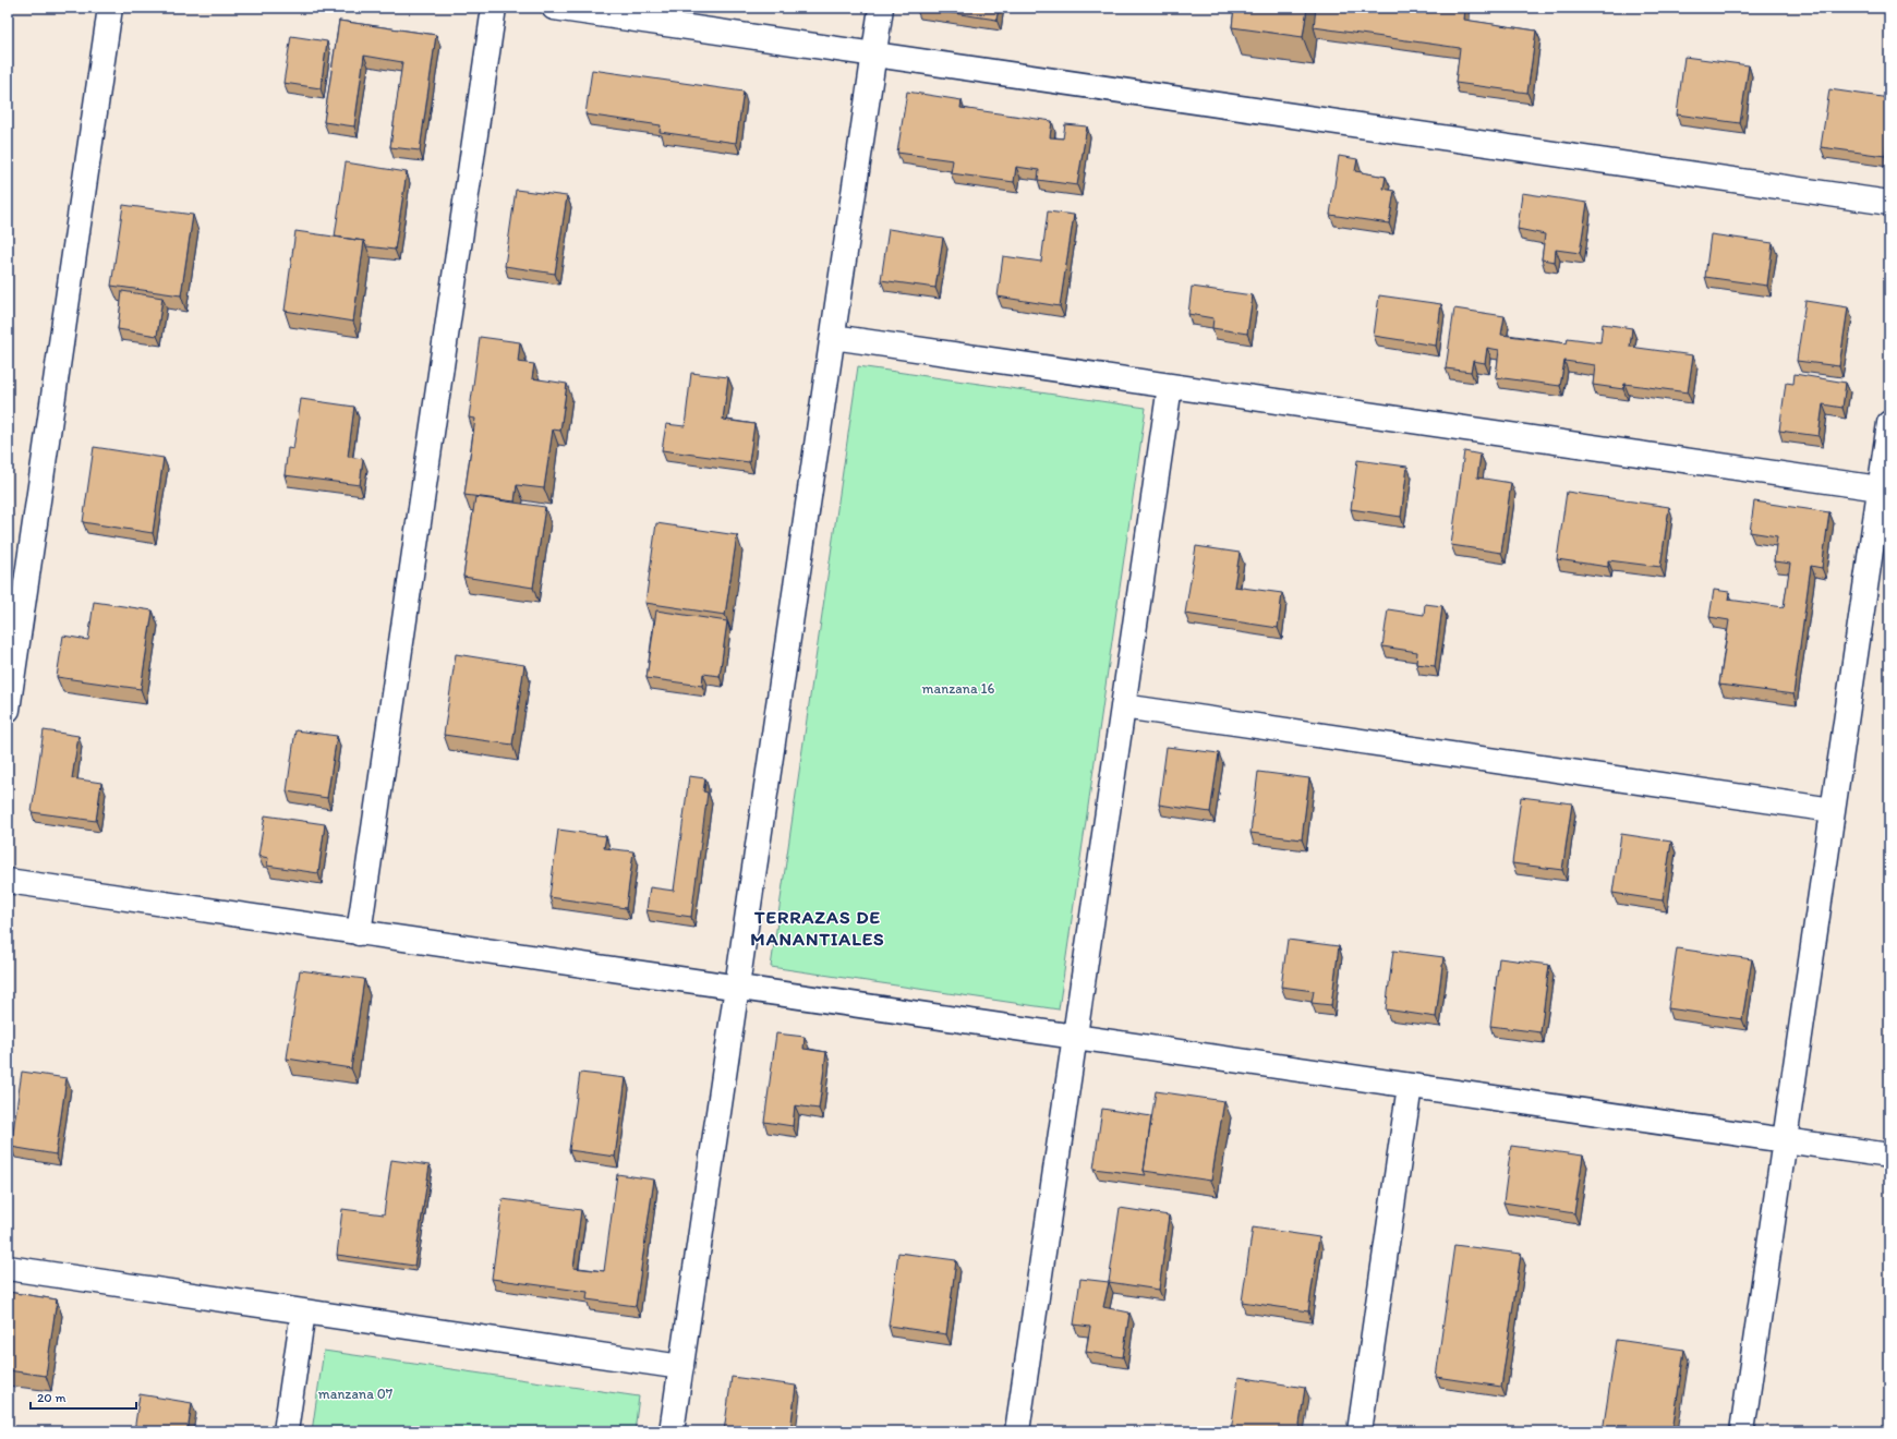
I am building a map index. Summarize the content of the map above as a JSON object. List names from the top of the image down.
{
  "districts": ["TERRAZAS DE MANANTIALES"],
  "parks": ["manzana 16", "manzana 07"],
  "scale_bar": "20 m"
}
